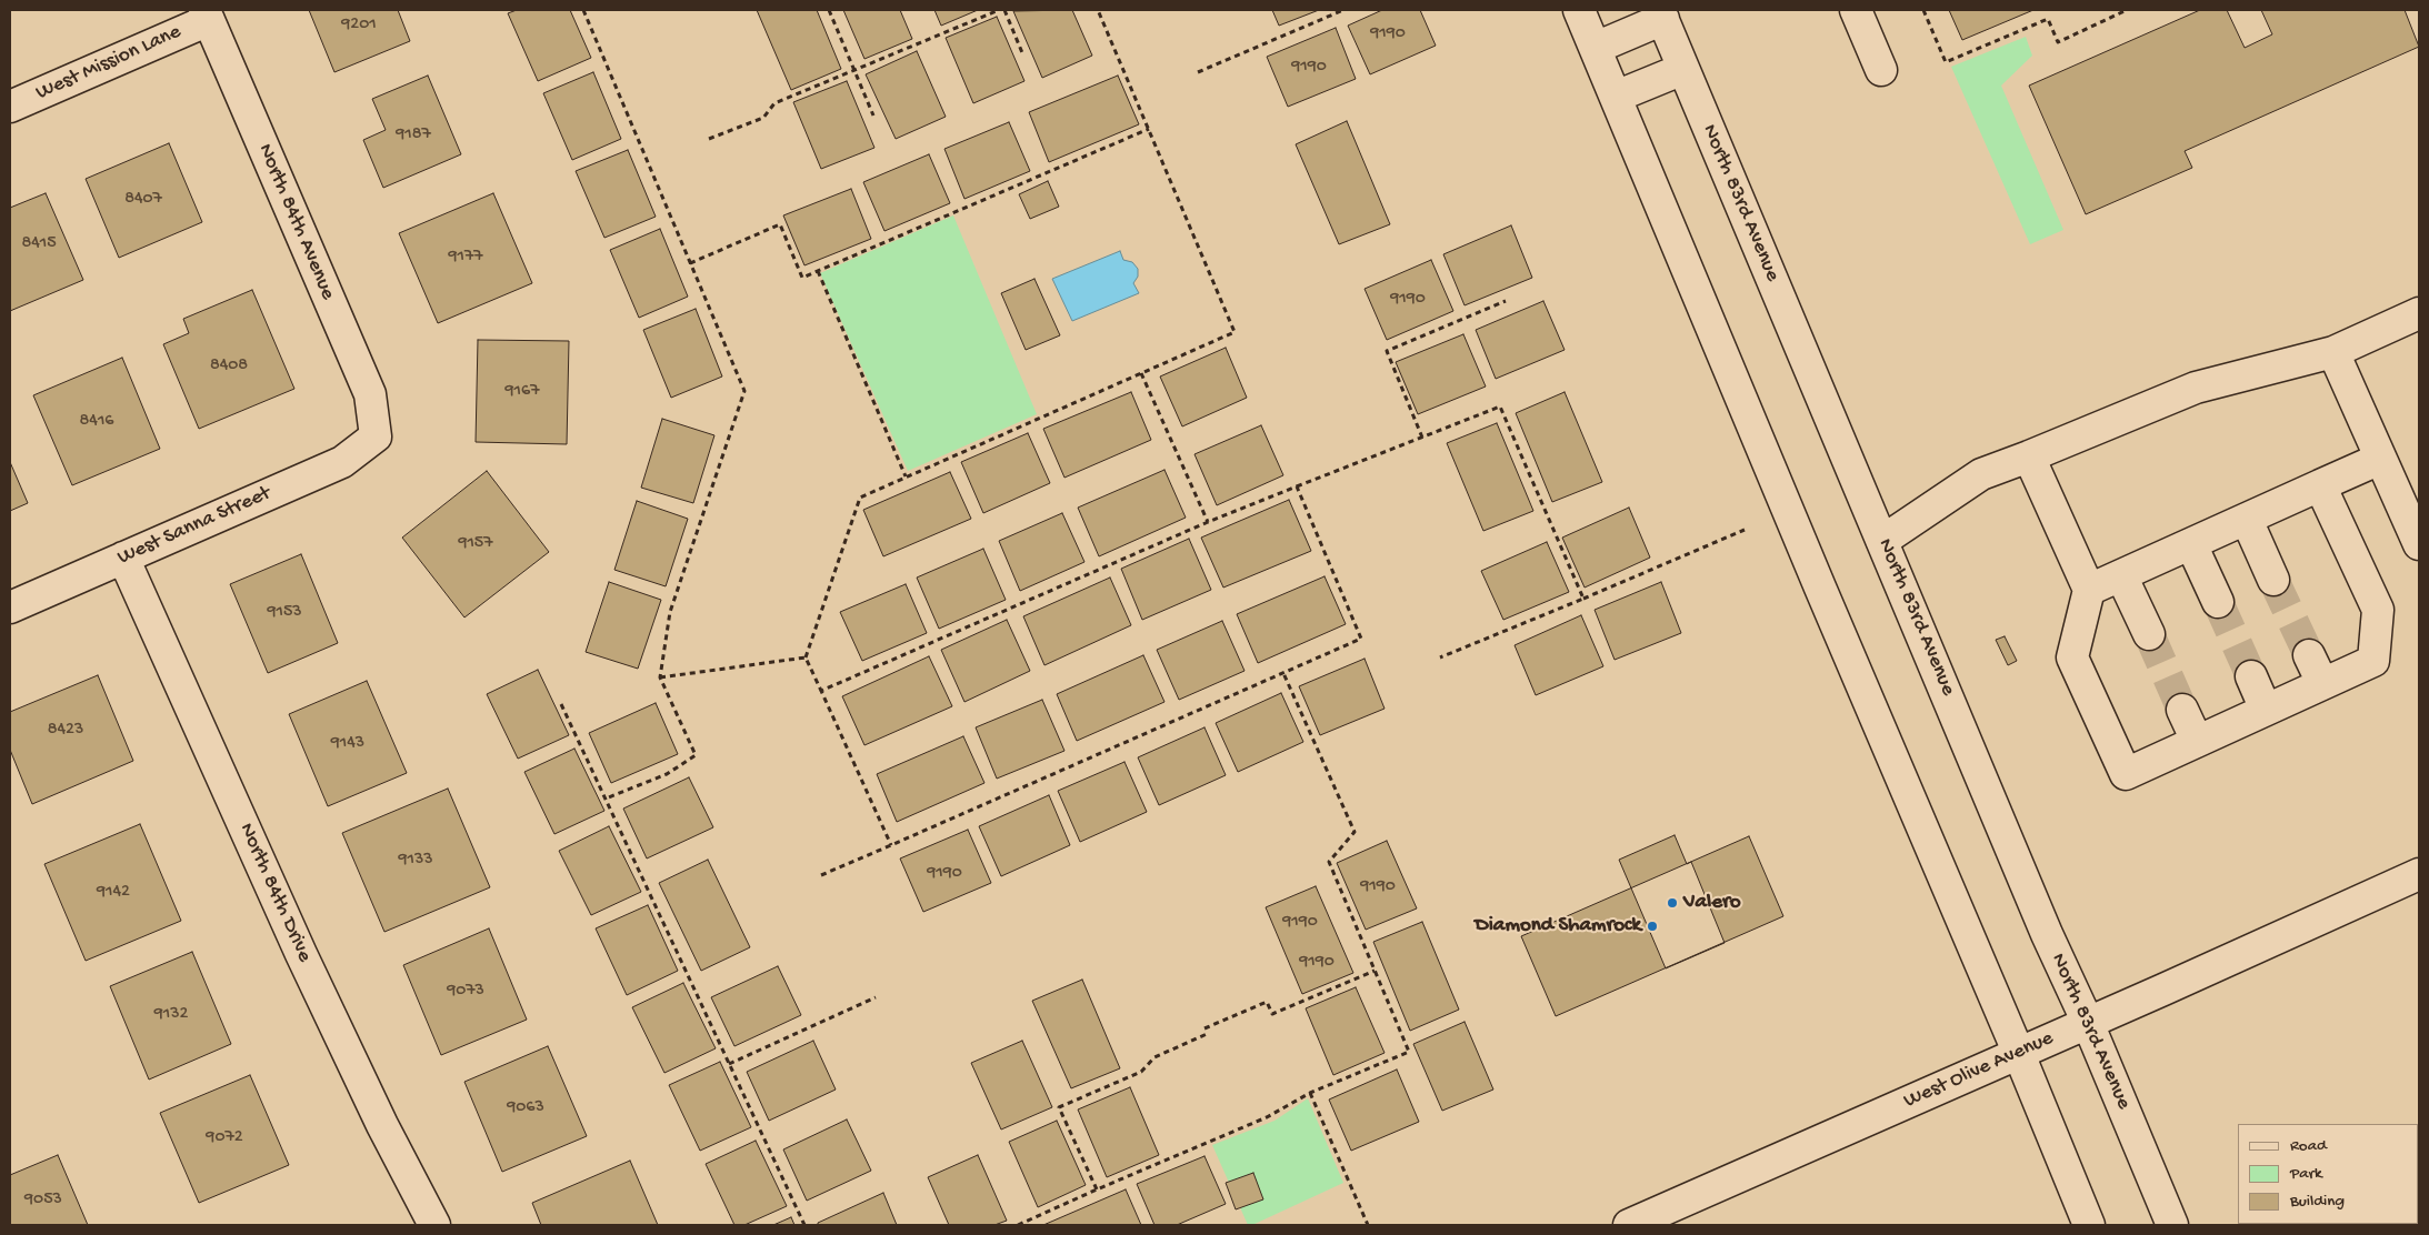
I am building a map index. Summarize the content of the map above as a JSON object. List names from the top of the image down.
{
  "streets": {
    "main road": [
      "West Mission Lane",
      "North 83rd Avenue",
      "North 84th Avenue",
      "West Sanna Street",
      "North 84th Drive",
      "West Olive Avenue"
    ]
  },
  "crossings": [
    ["West Mission Lane", "North 84th Avenue"],
    ["North 83rd Avenue", "West Olive Avenue"],
    ["North 84th Avenue", "West Sanna Street"],
    ["West Sanna Street", "North 84th Drive"]
  ],
  "places": ["Valero", "Diamond Shamrock"],
  "house_numbers": [
    "9201",
    "9190",
    "9190",
    "9187",
    "8407",
    "8415",
    "9177",
    "9190",
    "8408",
    "9167",
    "8416",
    "9157",
    "9153",
    "8423",
    "9143",
    "9133",
    "9190",
    "9190",
    "9142",
    "9190",
    "9190",
    "9073",
    "9132",
    "9063",
    "9072",
    "9053"
  ],
  "legend": ["Road", "Park", "Building"]
}
